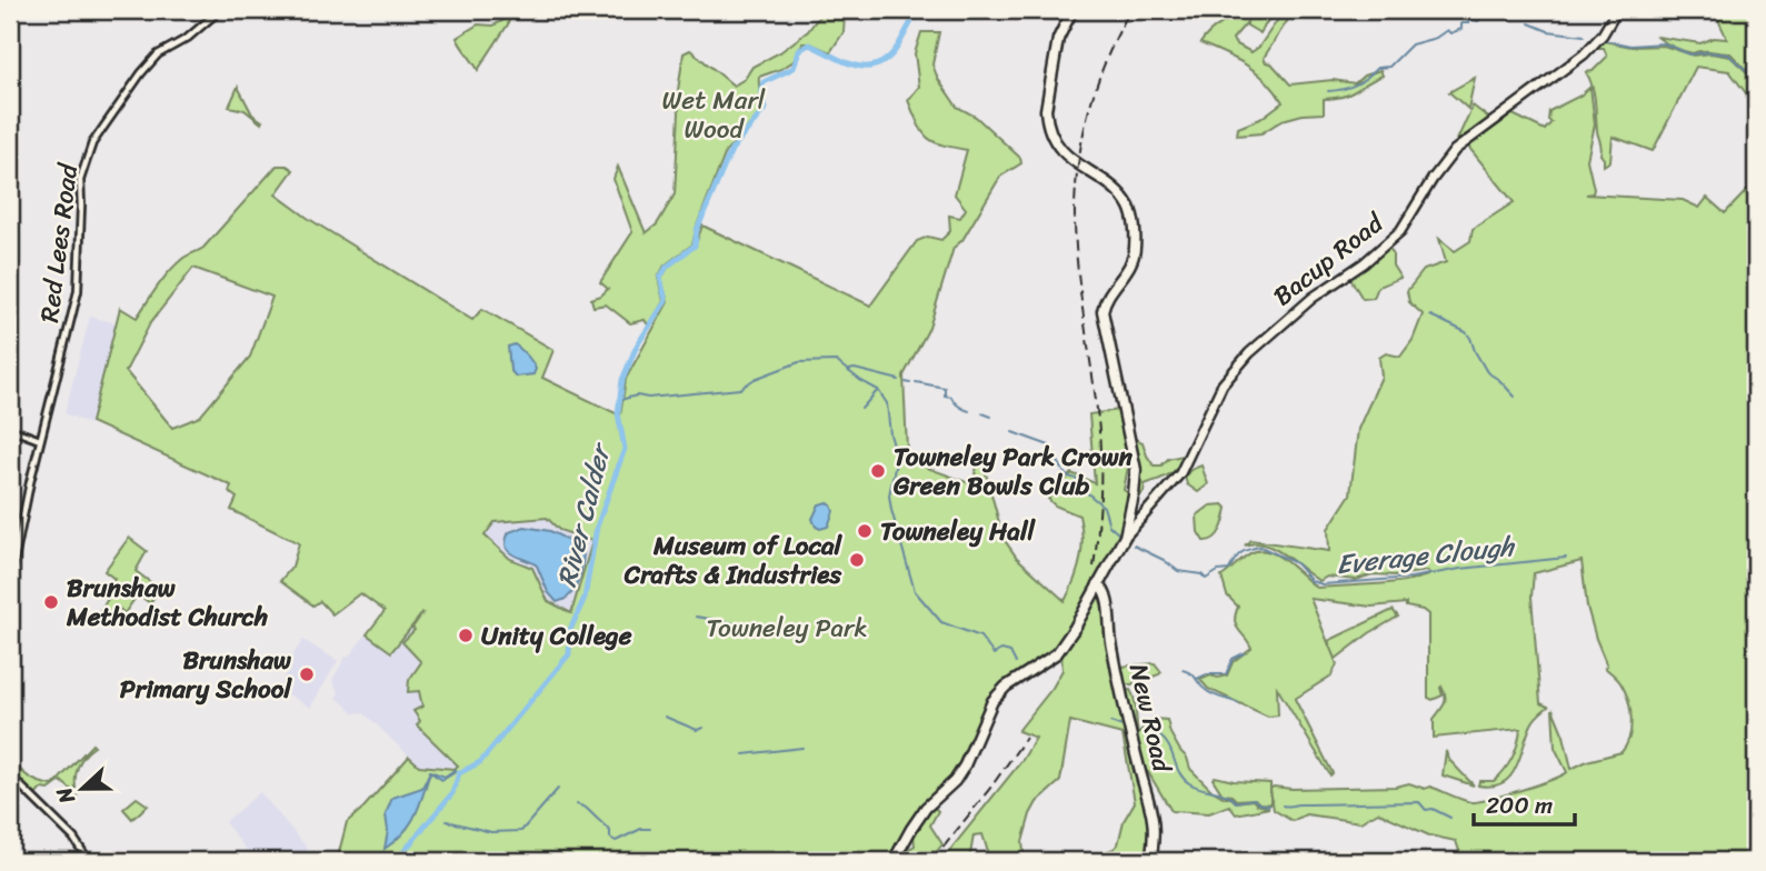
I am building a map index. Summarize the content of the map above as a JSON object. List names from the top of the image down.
{
  "streets": {
    "highway": ["New Road"],
    "main road": ["Bacup Road"],
    "street": ["Red Lees Road"]
  },
  "water": ["River Calder", "Everage Clough"],
  "parks": ["Wet Marl Wood", "Towneley Park"],
  "places": [
    "Towneley Park Crown Green Bowls Club",
    "Towneley Hall",
    "Museum of Local Crafts & Industries",
    "Brunshaw Methodist Church",
    "Unity College",
    "Brunshaw Primary School"
  ],
  "scale_bar": "200 m",
  "north": "left"
}
